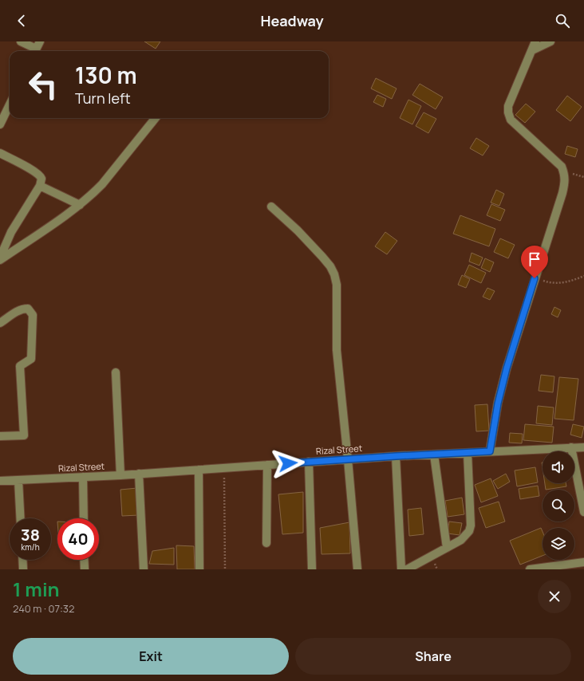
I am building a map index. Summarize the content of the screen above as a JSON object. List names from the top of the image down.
{
  "streets": {
    "street": ["Rizal Street"]
  },
  "page": {
    "header": "Headway",
    "turn": ["130 m", "Turn left"],
    "speed": "38 km/h",
    "limit": "40",
    "heading": ["1 min", "240 m · 07:32"],
    "buttons": ["Exit", "Share"]
  }
}
